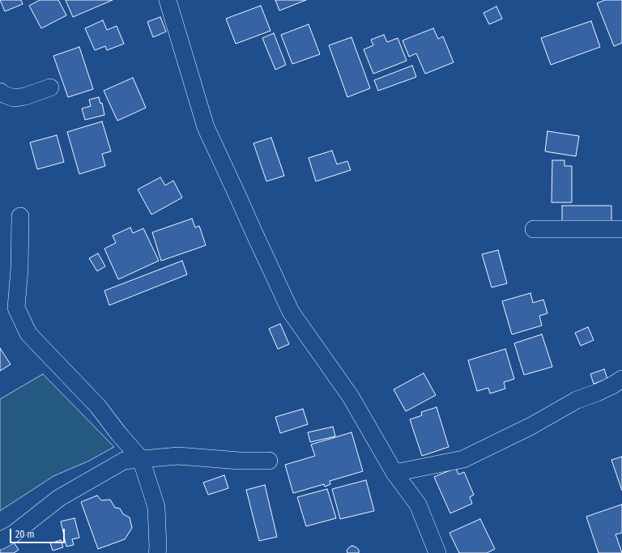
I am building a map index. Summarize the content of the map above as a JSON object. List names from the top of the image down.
{
  "scale_bar": "20 m"
}
